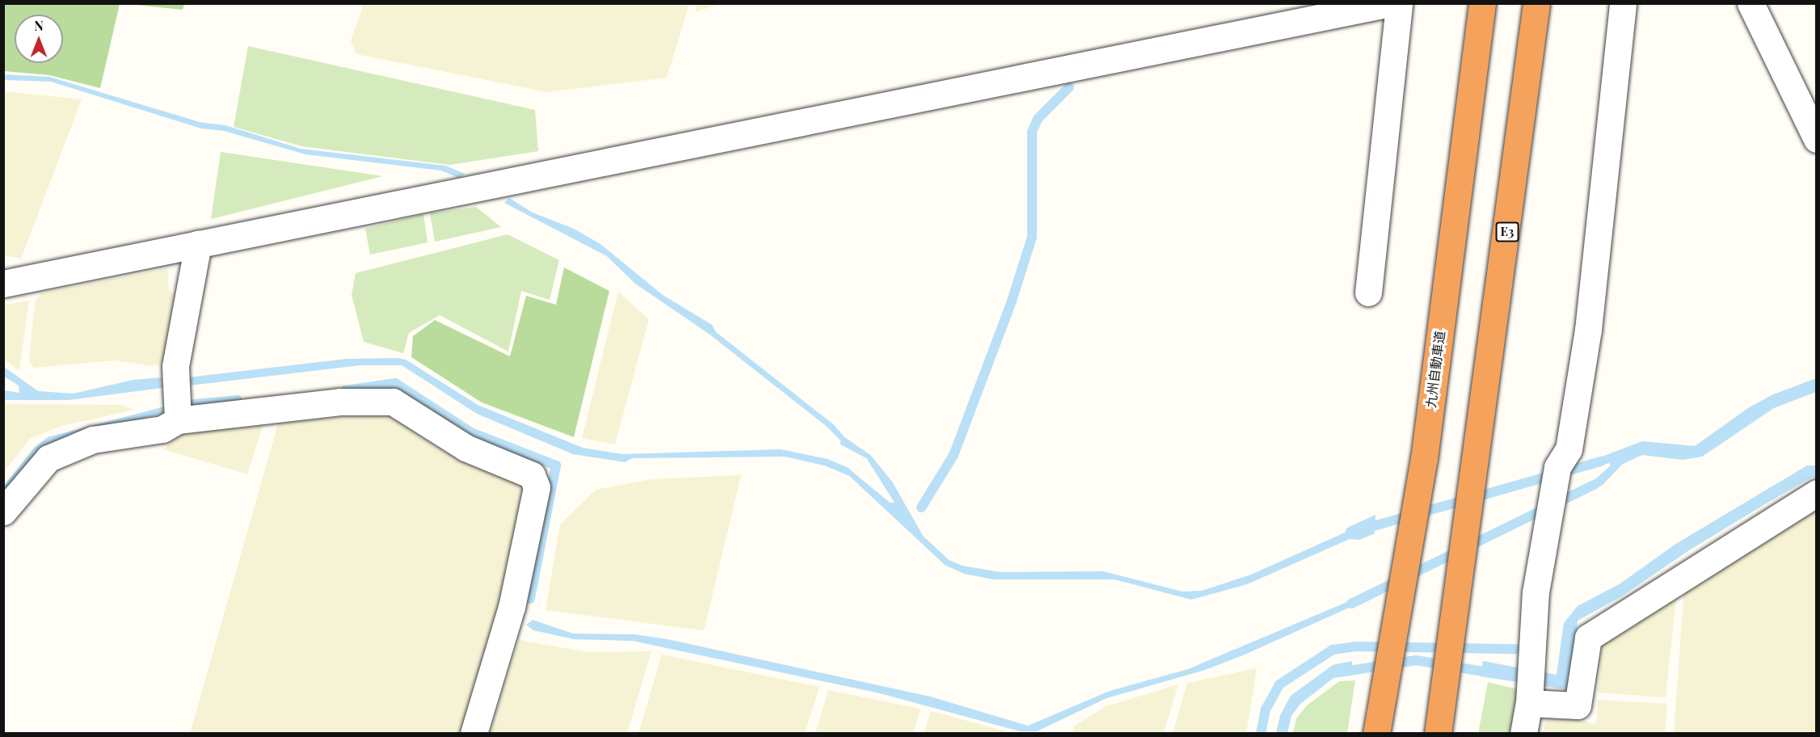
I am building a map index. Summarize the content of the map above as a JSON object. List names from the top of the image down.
{
  "streets": {
    "highway": ["E3", "九州自動車道"]
  },
  "north": "top"
}
